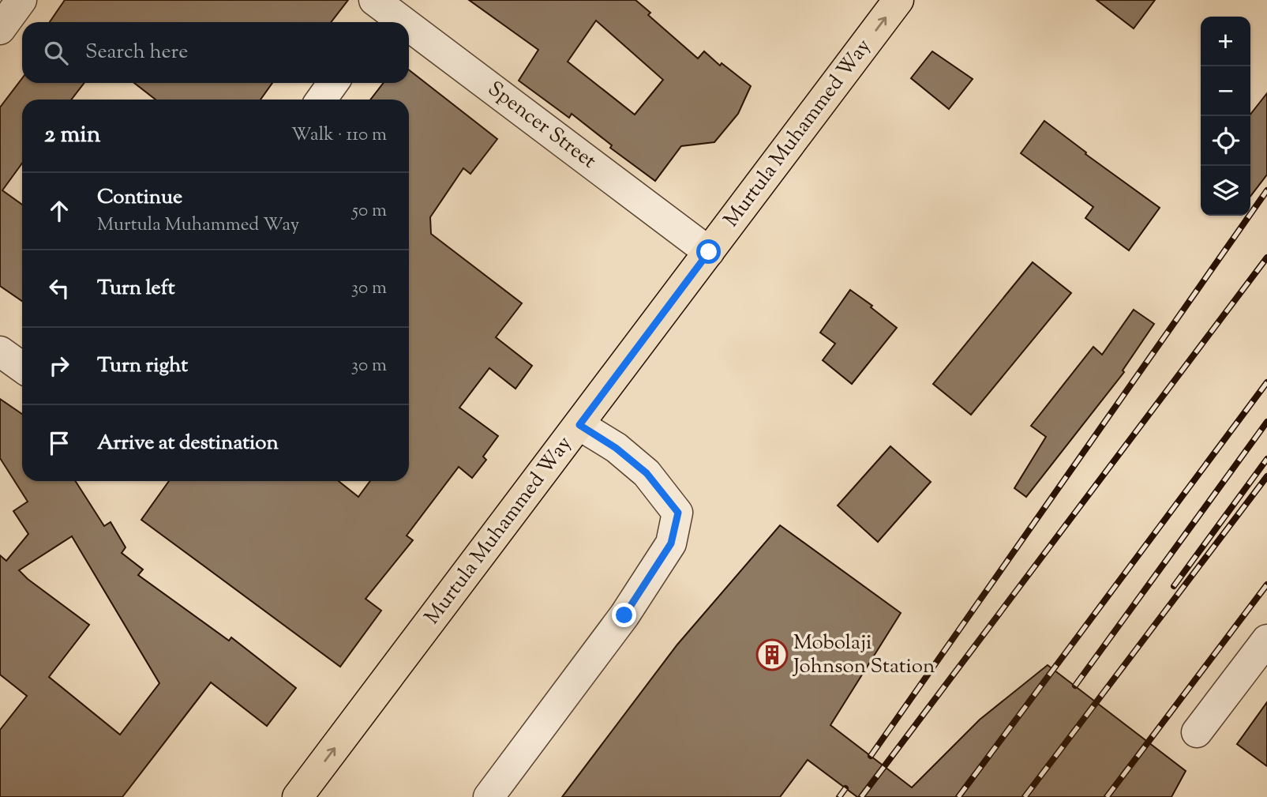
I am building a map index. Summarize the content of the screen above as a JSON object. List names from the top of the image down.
{
  "streets": {
    "main road": ["Murtula Muhammed Way"],
    "street": ["Spencer Street"]
  },
  "crossings": [
    ["Spencer Street", "Murtula Muhammed Way"]
  ],
  "one_way": ["Murtula Muhammed Way"],
  "places": {
    "building": ["Mobolaji Johnson Station"]
  },
  "page": {
    "map_buttons": ["+", "−"],
    "search": "Search here",
    "heading": ["2 min", "Walk · 110 m"],
    "list": [
      ["Continue", "Murtula Muhammed Way", "50 m"],
      ["Turn left", "30 m"],
      ["Turn right", "30 m"],
      "Arrive at destination"
    ]
  }
}
